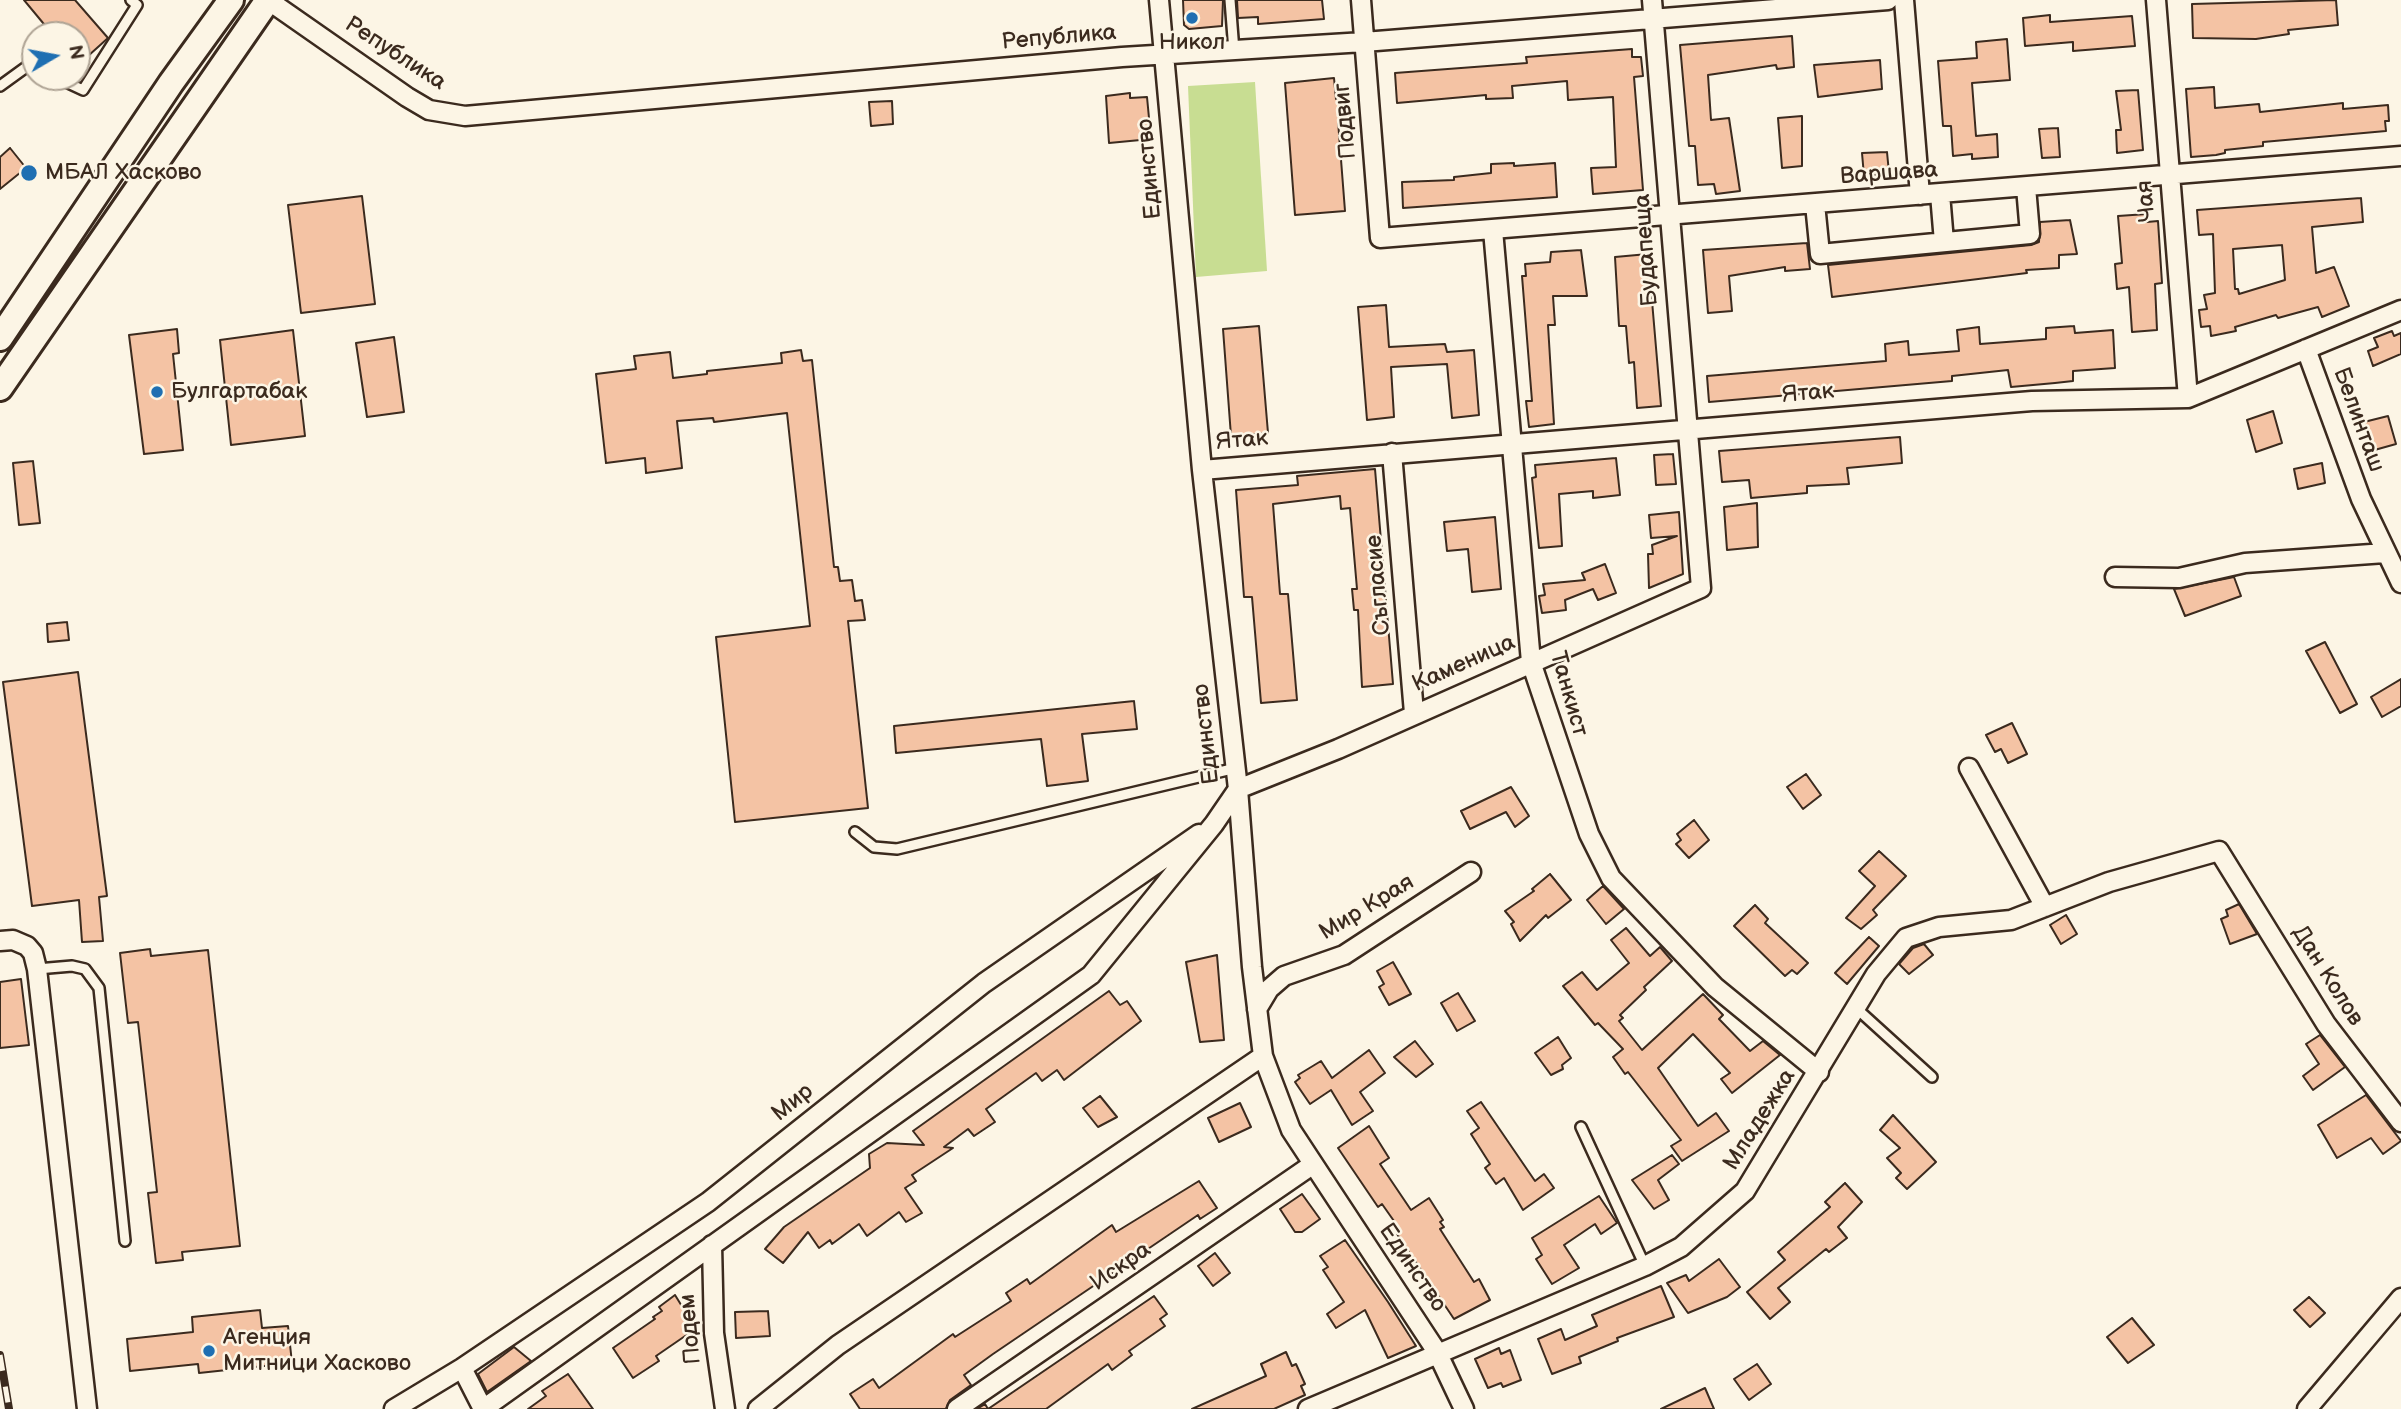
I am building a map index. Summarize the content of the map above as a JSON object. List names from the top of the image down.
{
  "streets": {
    "street": [
      "Република",
      "Подвиг",
      "Единство",
      "Варшава",
      "Чая",
      "Будапеща",
      "Ятак",
      "Белинташ",
      "Съгласие",
      "Каменица",
      "Танкист",
      "Мир Края",
      "Дан Колов",
      "Мир",
      "Младежка",
      "Искра",
      "Подем"
    ]
  },
  "crossings": [
    ["Република", "Подвиг"],
    ["Република", "Единство"],
    ["Република", "Будапеща"],
    ["Подвиг", "Варшава"],
    ["Единство", "Ятак"],
    ["Единство", "Каменица"],
    ["Единство", "Мир Края"],
    ["Единство", "Мир"],
    ["Единство", "Младежка"],
    ["Единство", "Искра"],
    ["Варшава", "Чая"],
    ["Варшава", "Будапеща"],
    ["Варшава", "Танкист"],
    ["Чая", "Ятак"],
    ["Будапеща", "Ятак"],
    ["Будапеща", "Каменица"],
    ["Ятак", "Белинташ"],
    ["Ятак", "Съгласие"],
    ["Ятак", "Танкист"],
    ["Съгласие", "Каменица"],
    ["Каменица", "Танкист"],
    ["Каменица", "Мир"],
    ["Танкист", "Младежка"],
    ["Дан Колов", "Младежка"],
    ["Мир", "Подем"]
  ],
  "places": [
    "Никол",
    "МБАЛ Хасково",
    "Булгартабак",
    "Агенция Митници Хасково"
  ],
  "north": "right"
}
